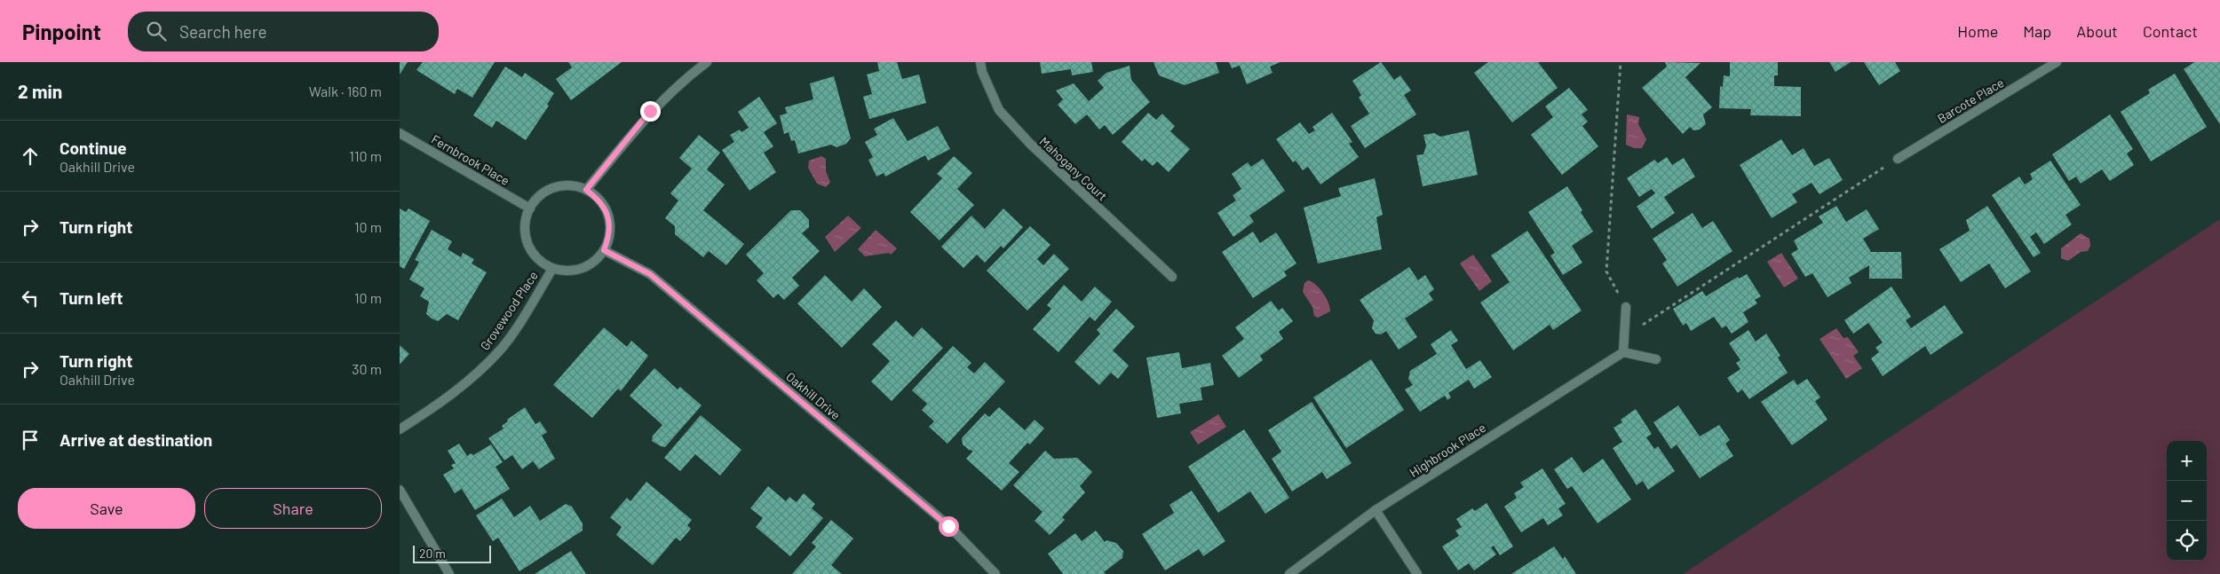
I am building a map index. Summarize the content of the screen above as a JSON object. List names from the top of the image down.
{
  "streets": {
    "street": [
      "Barcote Place",
      "Fernbrook Place",
      "Mahogany Court",
      "Grovewood Place",
      "Oakhill Drive",
      "Highbrook Place"
    ]
  },
  "crossings": [
    ["Fernbrook Place", "Grovewood Place"],
    ["Fernbrook Place", "Oakhill Drive"],
    ["Grovewood Place", "Oakhill Drive"]
  ],
  "scale_bar": "20 m",
  "page": {
    "header": "Pinpoint",
    "search": "Search here",
    "nav": [
      "Home",
      "Map",
      "About",
      "Contact"
    ],
    "heading": ["2 min", "Walk · 160 m"],
    "list": [
      ["Continue", "Oakhill Drive", "110 m"],
      ["Turn right", "10 m"],
      ["Turn left", "10 m"],
      ["Turn right", "Oakhill Drive", "30 m"],
      "Arrive at destination"
    ],
    "map_buttons": ["+", "−"],
    "buttons": ["Save", "Share"],
    "scale": "20 m"
  }
}
